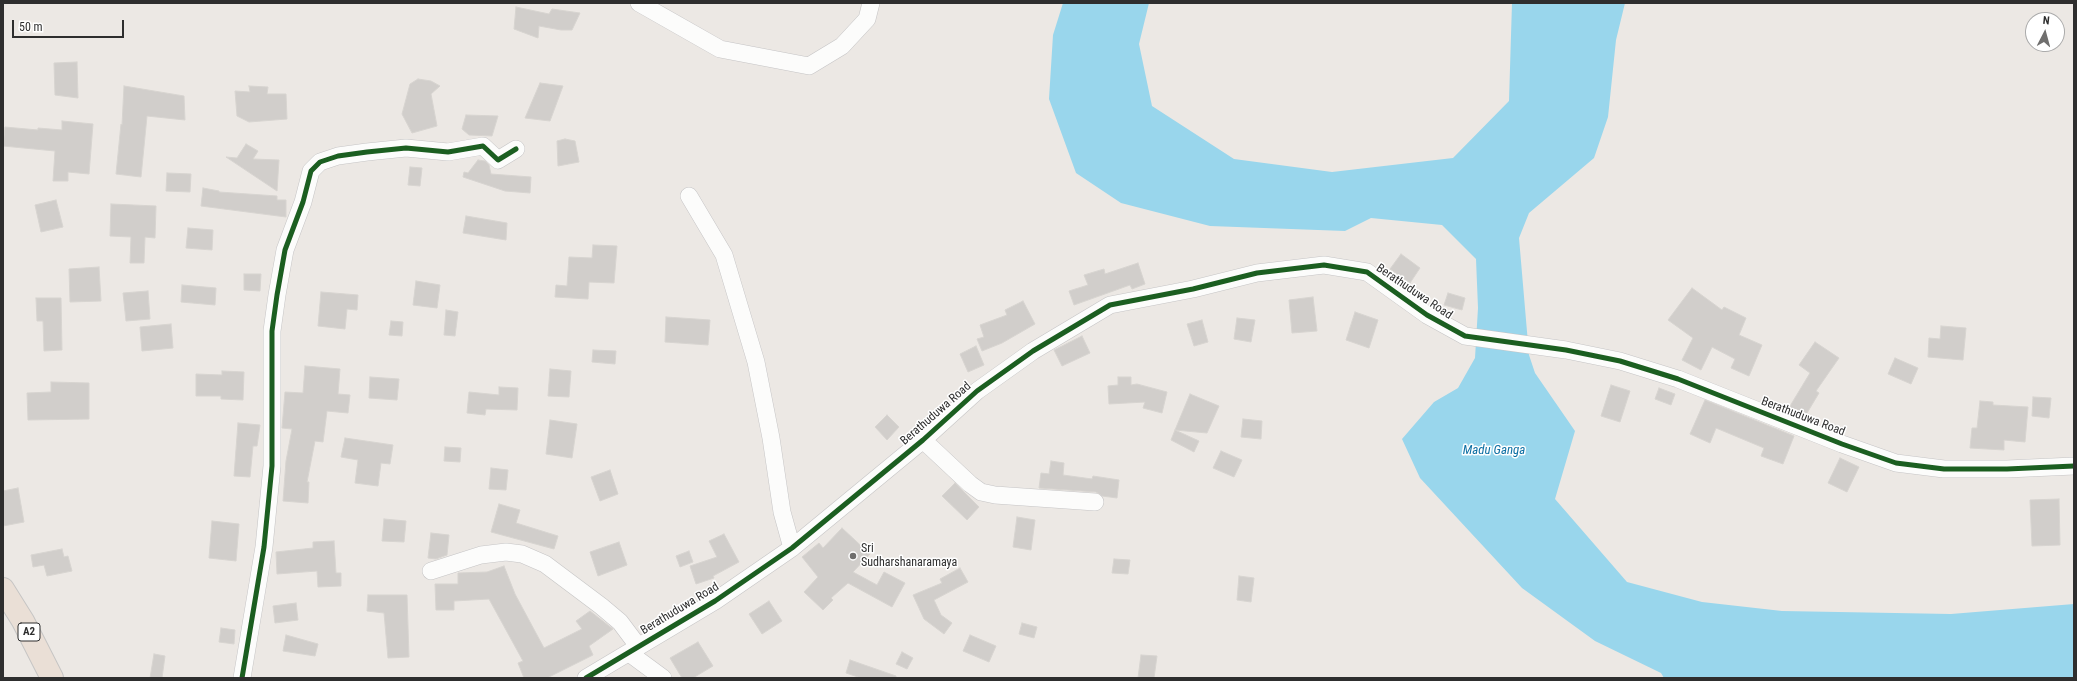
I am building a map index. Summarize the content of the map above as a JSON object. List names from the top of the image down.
{
  "streets": {
    "highway": ["A2"],
    "street": ["Berathuduwa Road"]
  },
  "water": ["Madu Ganga"],
  "places": ["Sri Sudharshanaramaya"],
  "scale_bar": "50 m",
  "north": "top"
}
